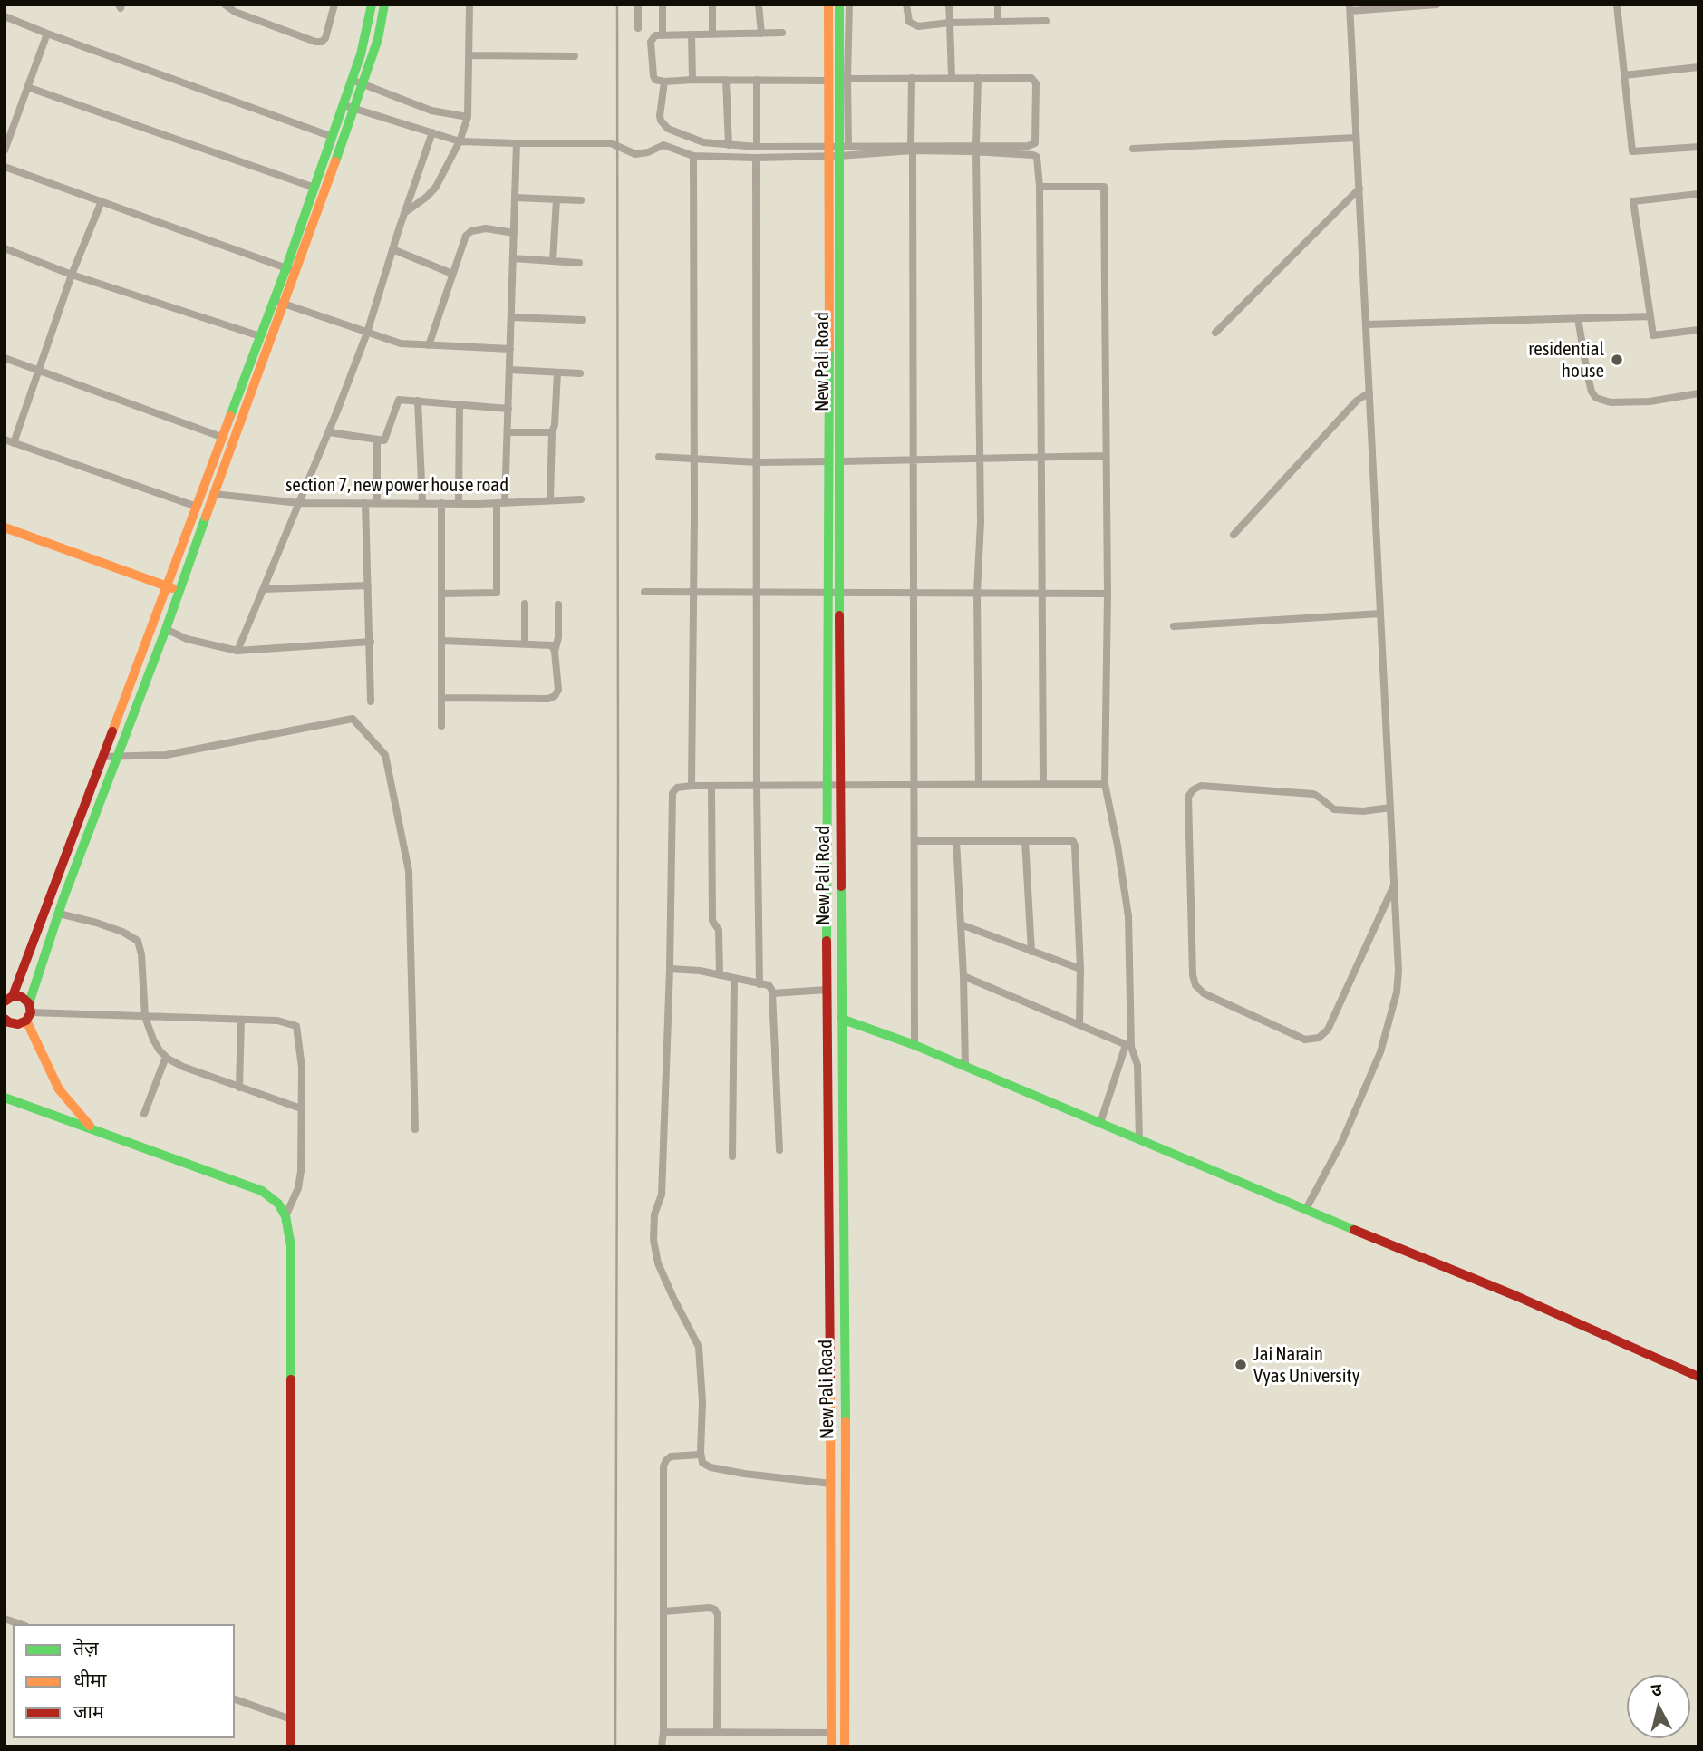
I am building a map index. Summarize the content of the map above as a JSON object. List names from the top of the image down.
{
  "streets": {
    "main road": ["New Pali Road"],
    "street": ["section 7, new power house road"]
  },
  "places": ["residential house", "Jai Narain Vyas University"],
  "legend": ["तेज़", "धीमा", "जाम"],
  "north": "top"
}
